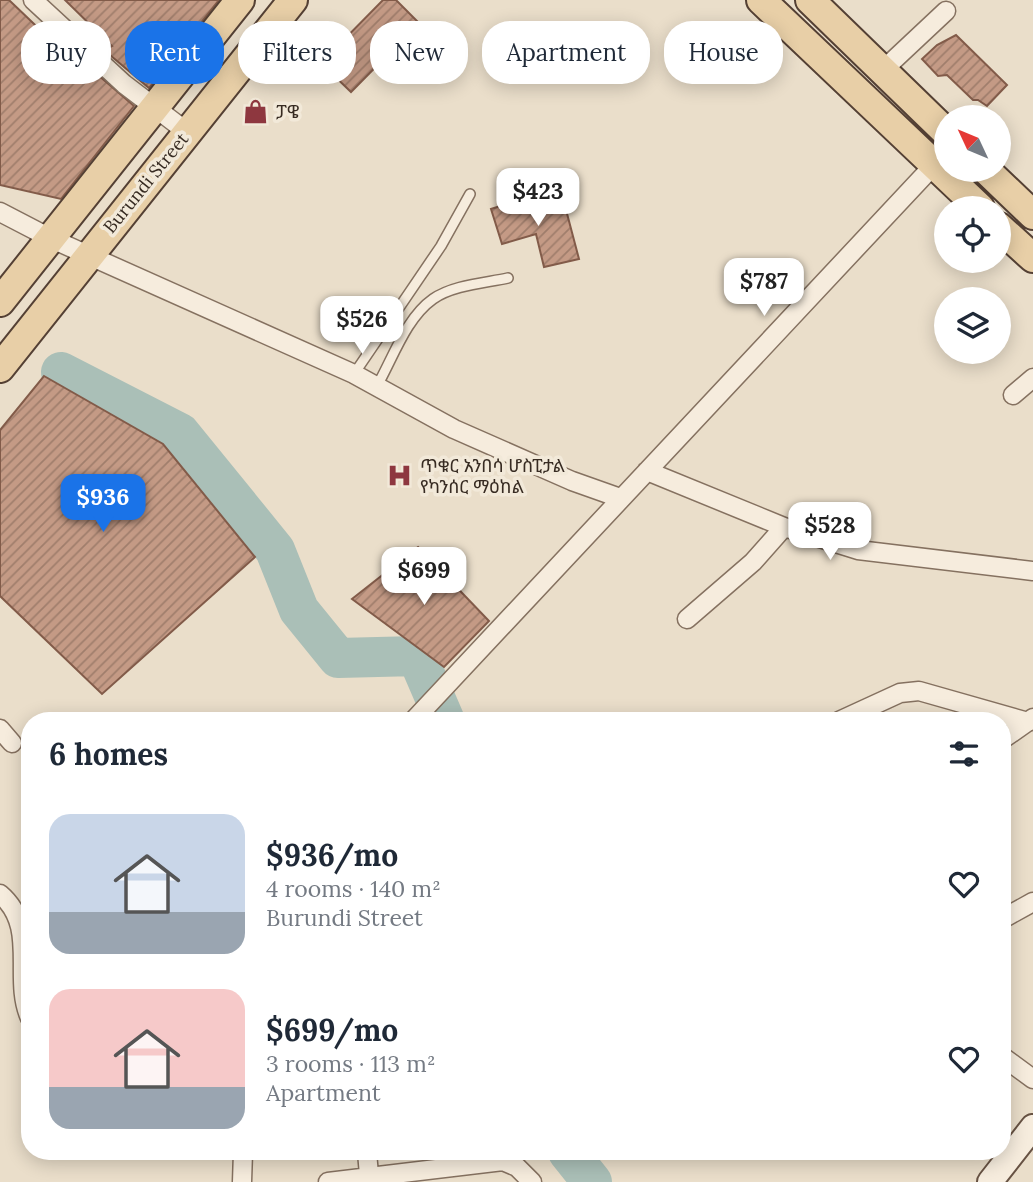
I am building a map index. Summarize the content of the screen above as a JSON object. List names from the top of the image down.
{
  "streets": {
    "main road": ["Burundi Street"]
  },
  "places": {
    "shop": ["ፓዌ"],
    "hospital": ["ጥቁር አንበሳ ሆስፒታል የካንሰር ማዕከል"]
  },
  "north": "top left",
  "page": {
    "chip": [
      "Buy",
      "Rent",
      "Filters",
      "New",
      "Apartment",
      "House"
    ],
    "price": [
      "$423",
      "$787",
      "$526",
      "$936",
      "$528",
      "$699"
    ],
    "heading": "6 homes",
    "list": [
      {
        "name": "$936/mo",
        "note": "4 rooms · 140 m² · Burundi Street"
      },
      {
        "name": "$699/mo",
        "note": "3 rooms · 113 m² · Apartment"
      }
    ]
  }
}
